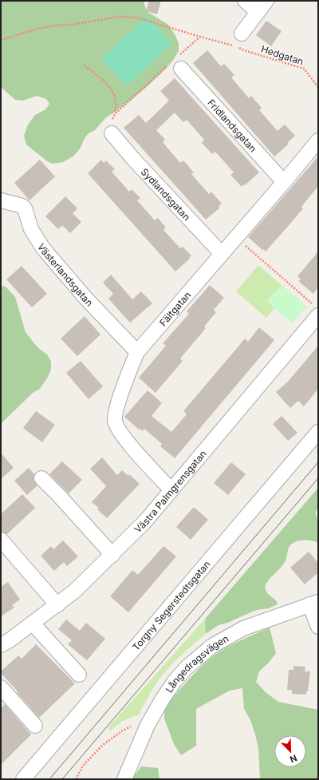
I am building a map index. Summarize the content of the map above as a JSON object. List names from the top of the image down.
{
  "streets": {
    "street": [
      "Fridlandsgatan",
      "Sydlandsgatan",
      "Västerlandsgatan",
      "Fältgatan",
      "Västra Palmgrensgatan",
      "Torgny Segerstedtsgatan",
      "Långedragsvägen"
    ],
    "path": ["Hedgatan"]
  },
  "crossings": [
    ["Fridlandsgatan", "Fältgatan"],
    ["Sydlandsgatan", "Fältgatan"],
    ["Västerlandsgatan", "Fältgatan"],
    ["Fältgatan", "Västra Palmgrensgatan"]
  ],
  "north": "bottom right"
}
